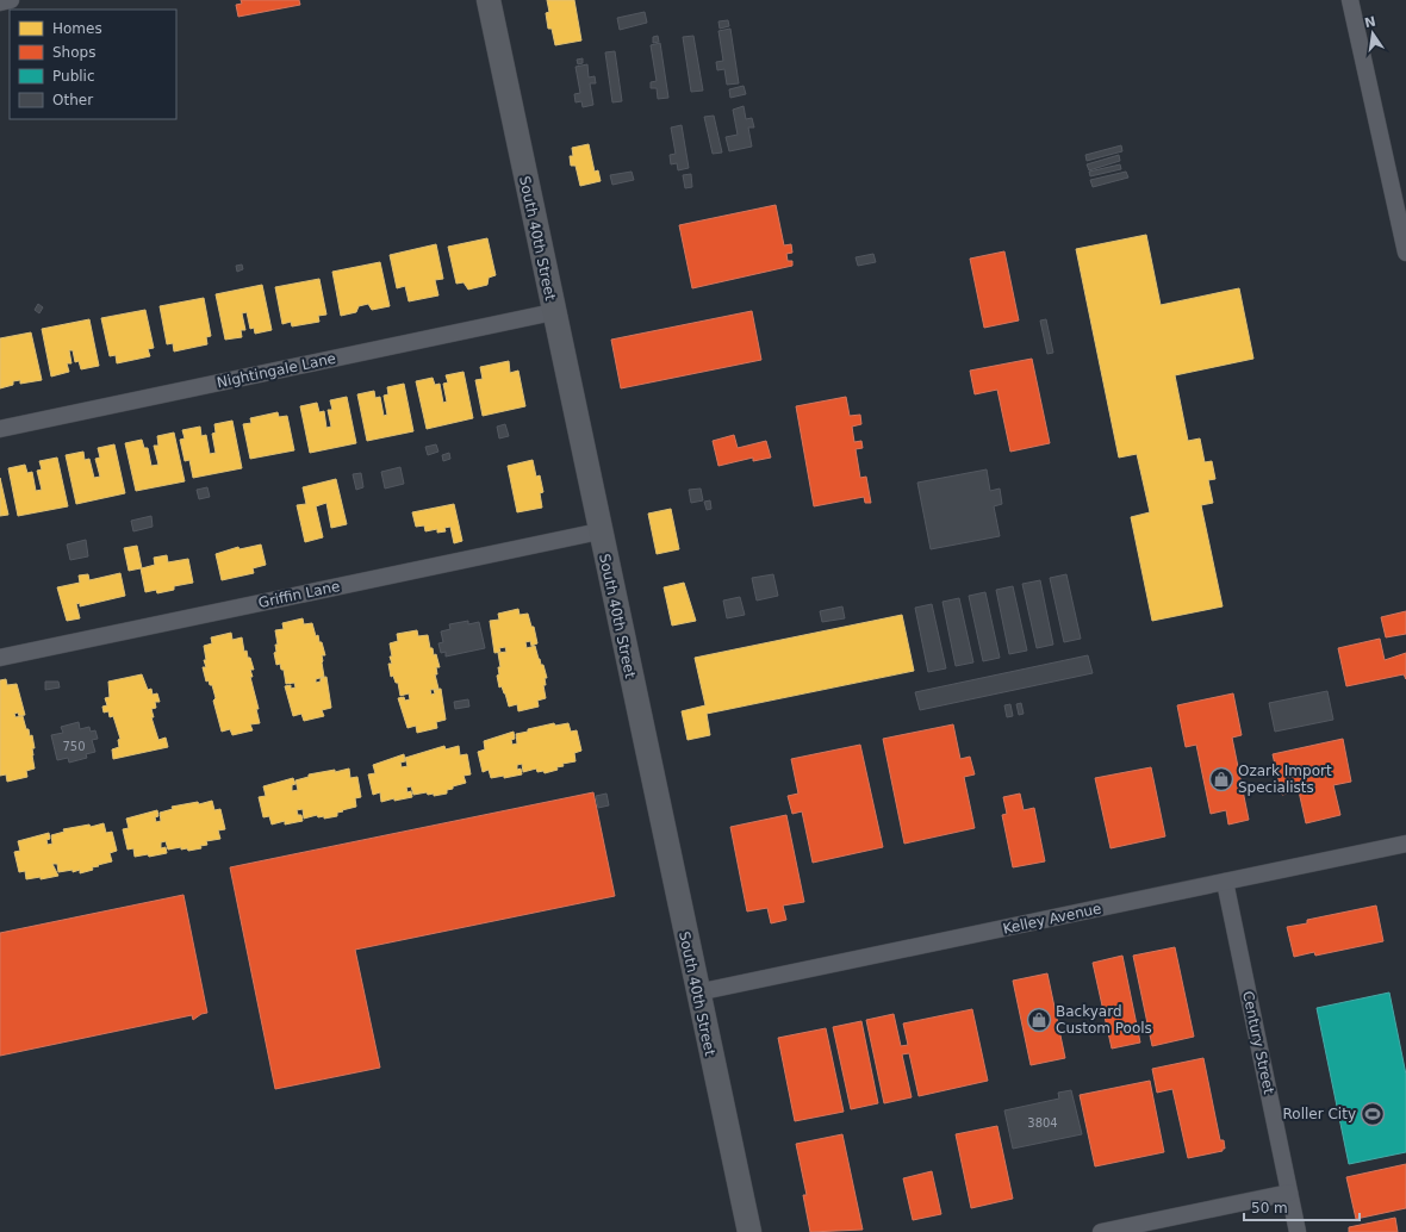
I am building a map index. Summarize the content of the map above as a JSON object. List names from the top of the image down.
{
  "streets": {
    "street": [
      "South 40th Street",
      "Nightingale Lane",
      "Griffin Lane",
      "Kelley Avenue",
      "Century Street"
    ]
  },
  "crossings": [
    ["South 40th Street", "Nightingale Lane"],
    ["South 40th Street", "Griffin Lane"],
    ["South 40th Street", "Kelley Avenue"],
    ["Kelley Avenue", "Century Street"]
  ],
  "places": {
    "shop": ["Ozark Import Specialists", "Backyard Custom Pools"],
    "sports": ["Roller City"]
  },
  "house_numbers": ["750", "3804"],
  "legend": [
    "Homes",
    "Shops",
    "Public",
    "Other"
  ],
  "scale_bar": "50 m",
  "north": "top"
}
